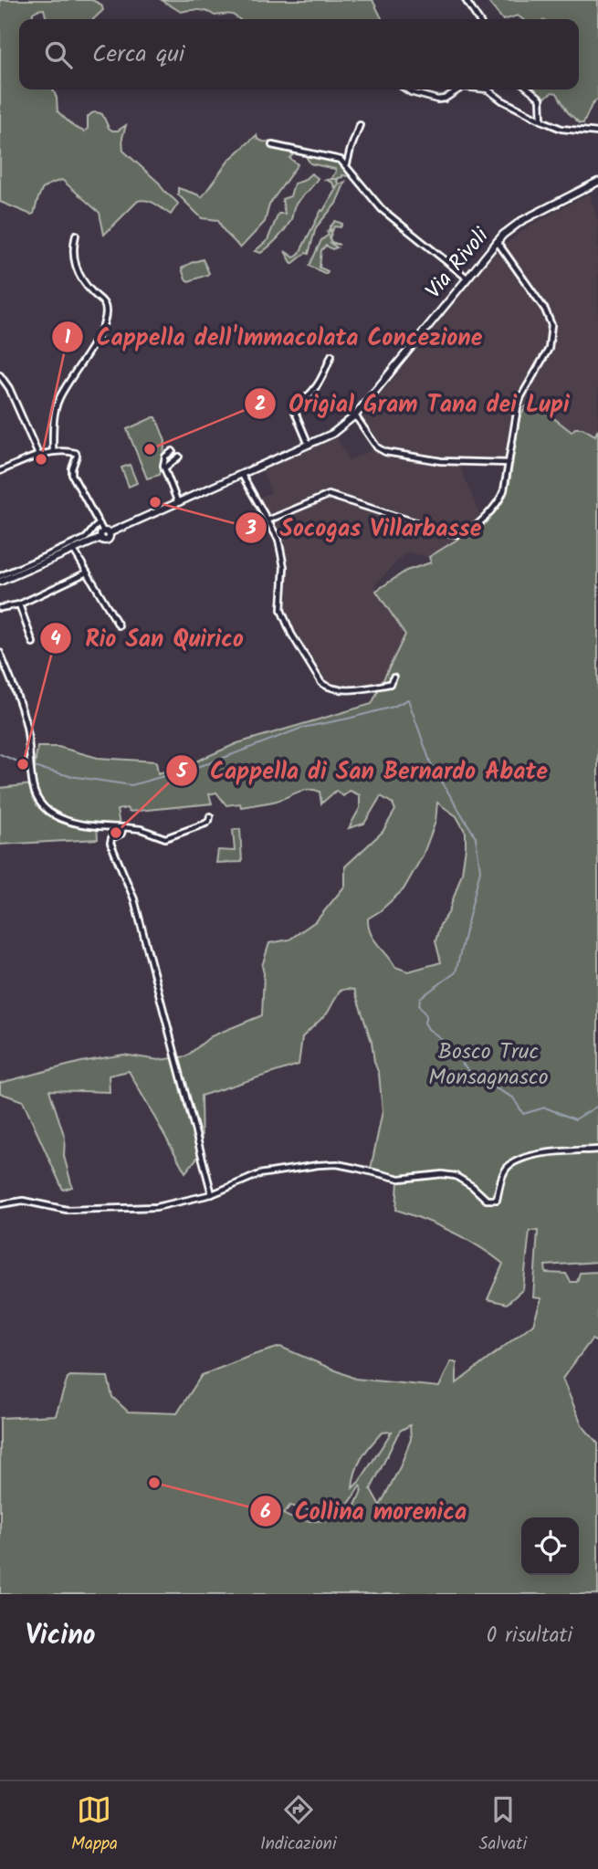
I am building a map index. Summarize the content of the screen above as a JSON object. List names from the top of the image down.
{
  "streets": {
    "street": ["Via Rivoli"]
  },
  "parks": ["Bosco Truc Monsagnasco"],
  "places": [
    "Origial Gram Tana dei Lupi",
    "Cappella dell'Immacolata Concezione",
    "Socogas Villarbasse",
    "Rio San Quirico",
    "Cappella di San Bernardo Abate",
    "Collina morenica"
  ],
  "page": {
    "search": "Cerca qui",
    "heading": ["Vicino", "0 risultati"],
    "nav": ["Mappa", "Indicazioni", "Salvati"]
  }
}
